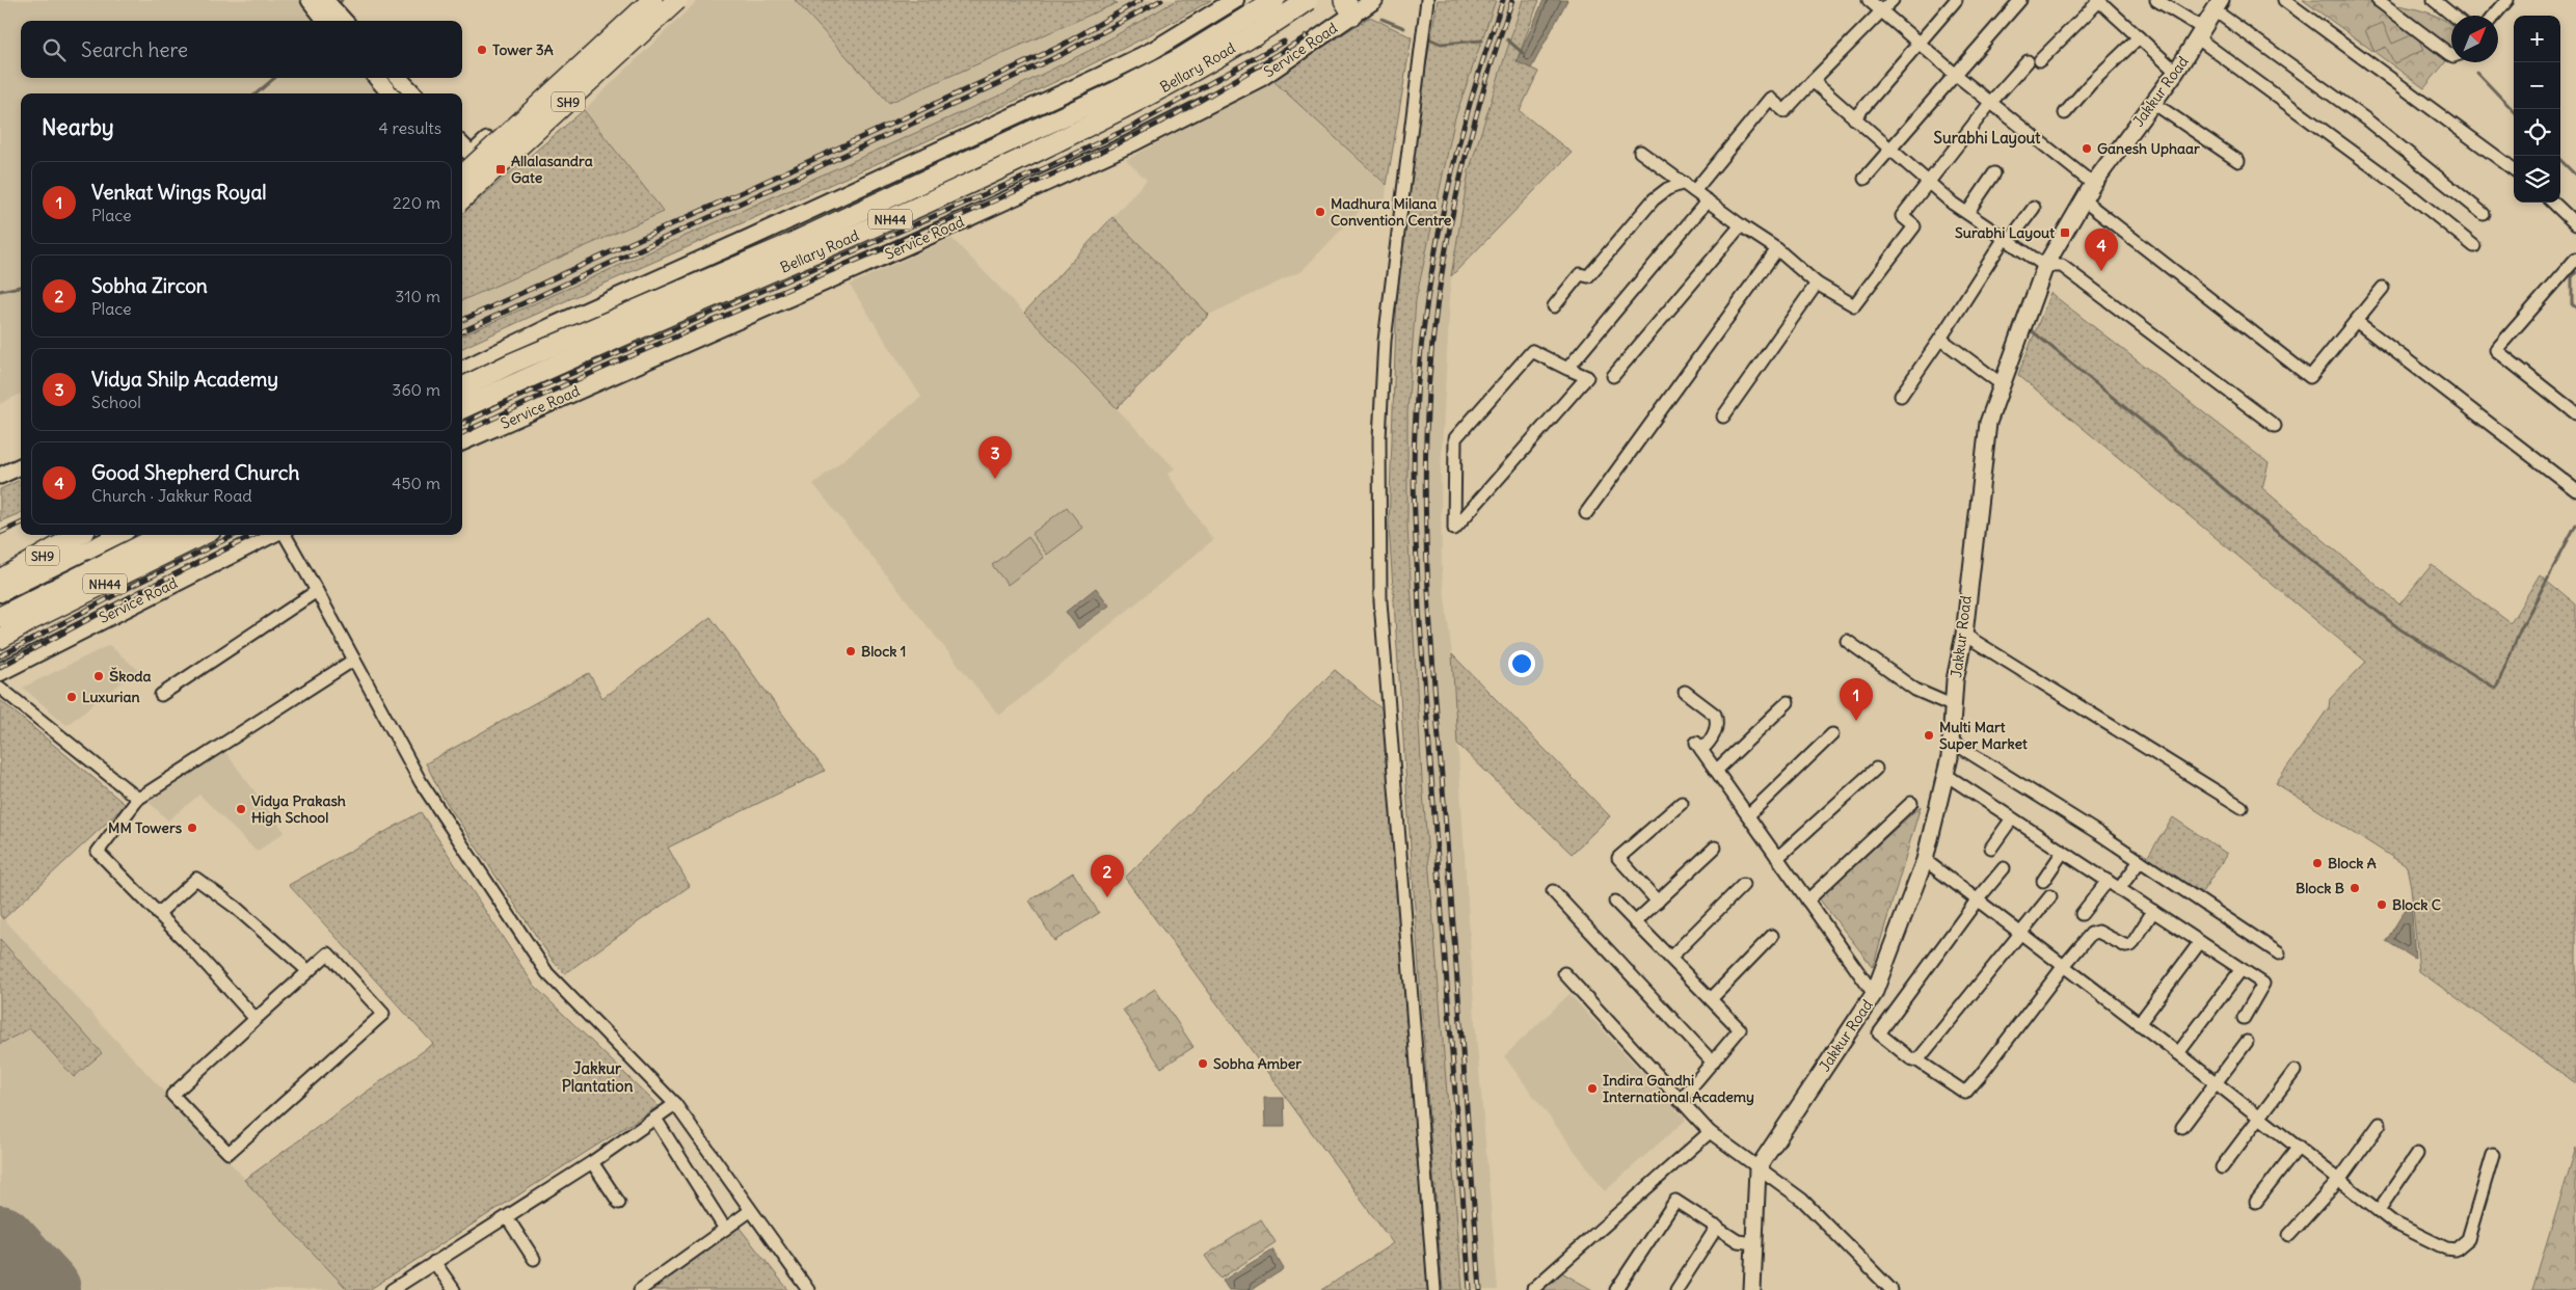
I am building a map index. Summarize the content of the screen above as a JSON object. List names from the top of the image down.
{
  "streets": {
    "main road": [
      "Service Road",
      "Bellary Road",
      "SH9",
      "NH44"
    ],
    "street": ["Jakkur Road"]
  },
  "districts": ["Surabhi Layout", "Jakkur Plantation"],
  "places": {
    "other": [
      "Tower 3A",
      "Ganesh Uphaar",
      "Madhura Milana Convention Centre",
      "Block 1",
      "Škoda",
      "Luxurian",
      "Multi Mart Super Market",
      "Vidya Prakash High School",
      "MM Towers",
      "Block A",
      "Block B",
      "Block C",
      "Sobha Amber",
      "Indira Gandhi International Academy"
    ],
    "transit": ["Allalasandra Gate", "Surabhi Layout"]
  },
  "north": "top right",
  "page": {
    "map_buttons": ["+", "−"],
    "search": "Search here",
    "heading": ["Nearby", "4 results"],
    "list": [
      {
        "mark": "1",
        "name": "Venkat Wings Royal",
        "note": "Place",
        "value": "220 m"
      },
      {
        "mark": "2",
        "name": "Sobha Zircon",
        "note": "Place",
        "value": "310 m"
      },
      {
        "mark": "3",
        "name": "Vidya Shilp Academy",
        "note": "School",
        "value": "360 m"
      },
      {
        "mark": "4",
        "name": "Good Shepherd Church",
        "note": "Church · Jakkur Road",
        "value": "450 m"
      }
    ],
    "pins": [
      "4",
      "3",
      "1",
      "2"
    ]
  }
}
